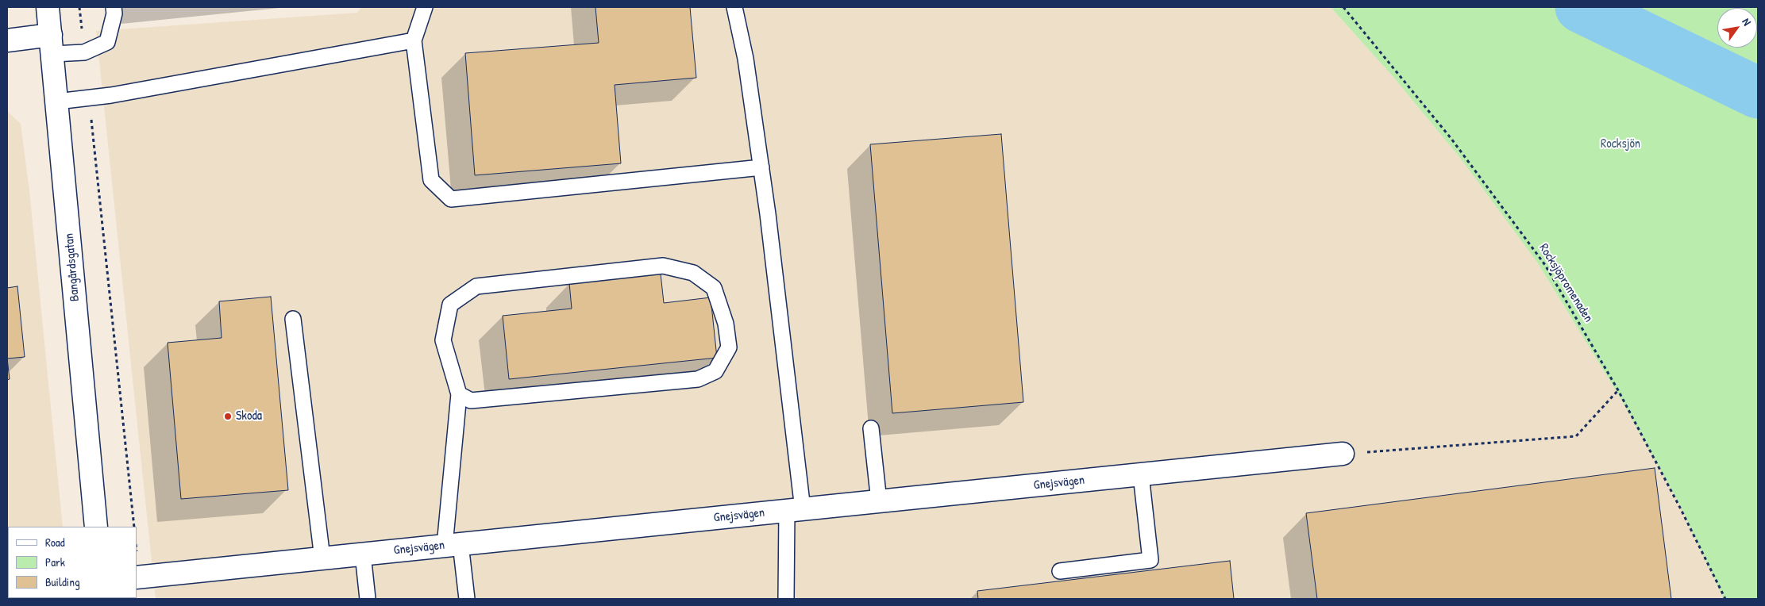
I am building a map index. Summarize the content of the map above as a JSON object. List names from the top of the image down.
{
  "streets": {
    "street": ["Bangårdsgatan", "Gnejsvägen"],
    "path": ["Rocksjöpromenaden"]
  },
  "parks": ["Rocksjön"],
  "places": ["Skoda"],
  "legend": ["Road", "Park", "Building"],
  "north": "top right"
}
